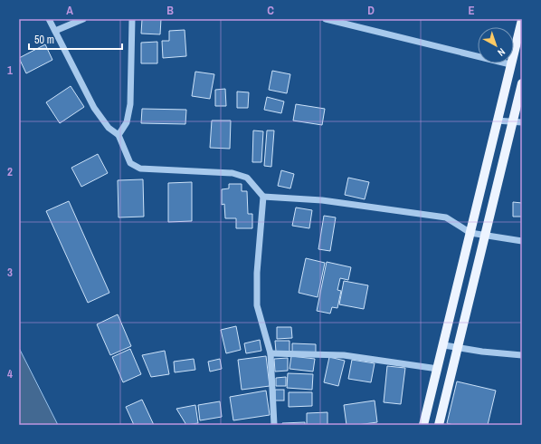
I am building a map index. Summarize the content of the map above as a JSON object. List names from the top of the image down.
{
  "scale_bar": "50 m",
  "north": "bottom right",
  "grid": {
    "columns": [
      "A",
      "B",
      "C",
      "D",
      "E"
    ],
    "rows": [
      "1",
      "2",
      "3",
      "4"
    ]
  }
}
